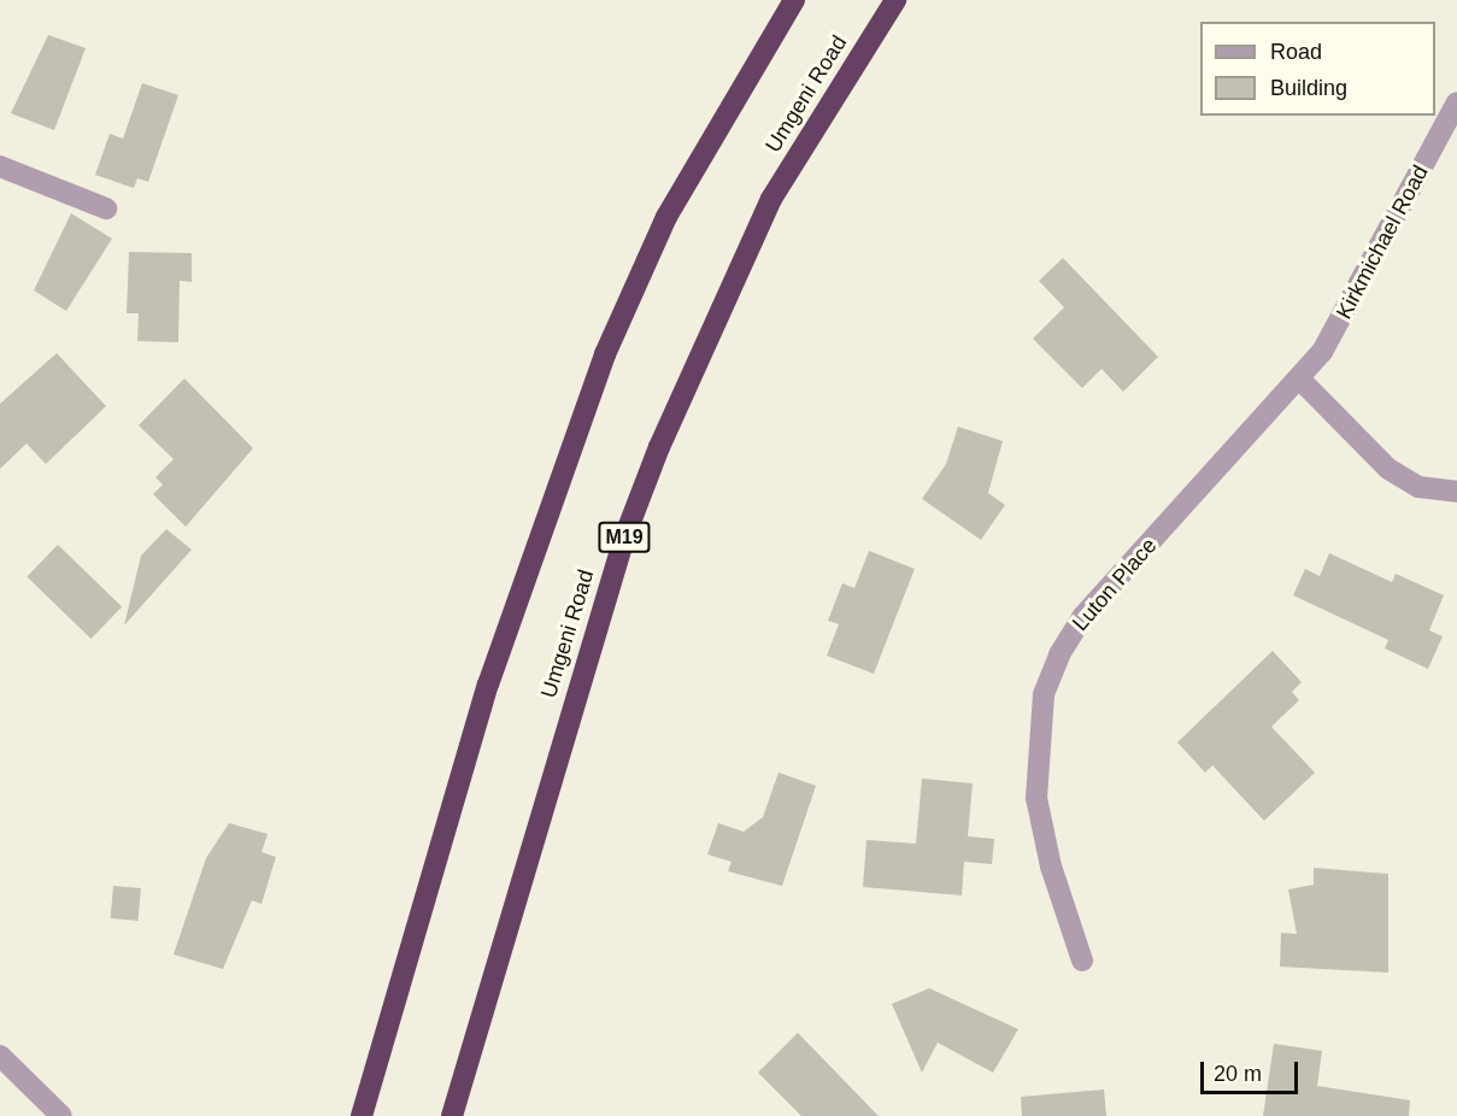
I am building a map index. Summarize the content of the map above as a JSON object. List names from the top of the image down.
{
  "streets": {
    "highway": ["Umgeni Road", "M19"],
    "street": ["Kirkmichael Road", "Luton Place"]
  },
  "crossings": [
    ["Kirkmichael Road", "Luton Place"]
  ],
  "legend": ["Road", "Building"],
  "scale_bar": "20 m"
}
